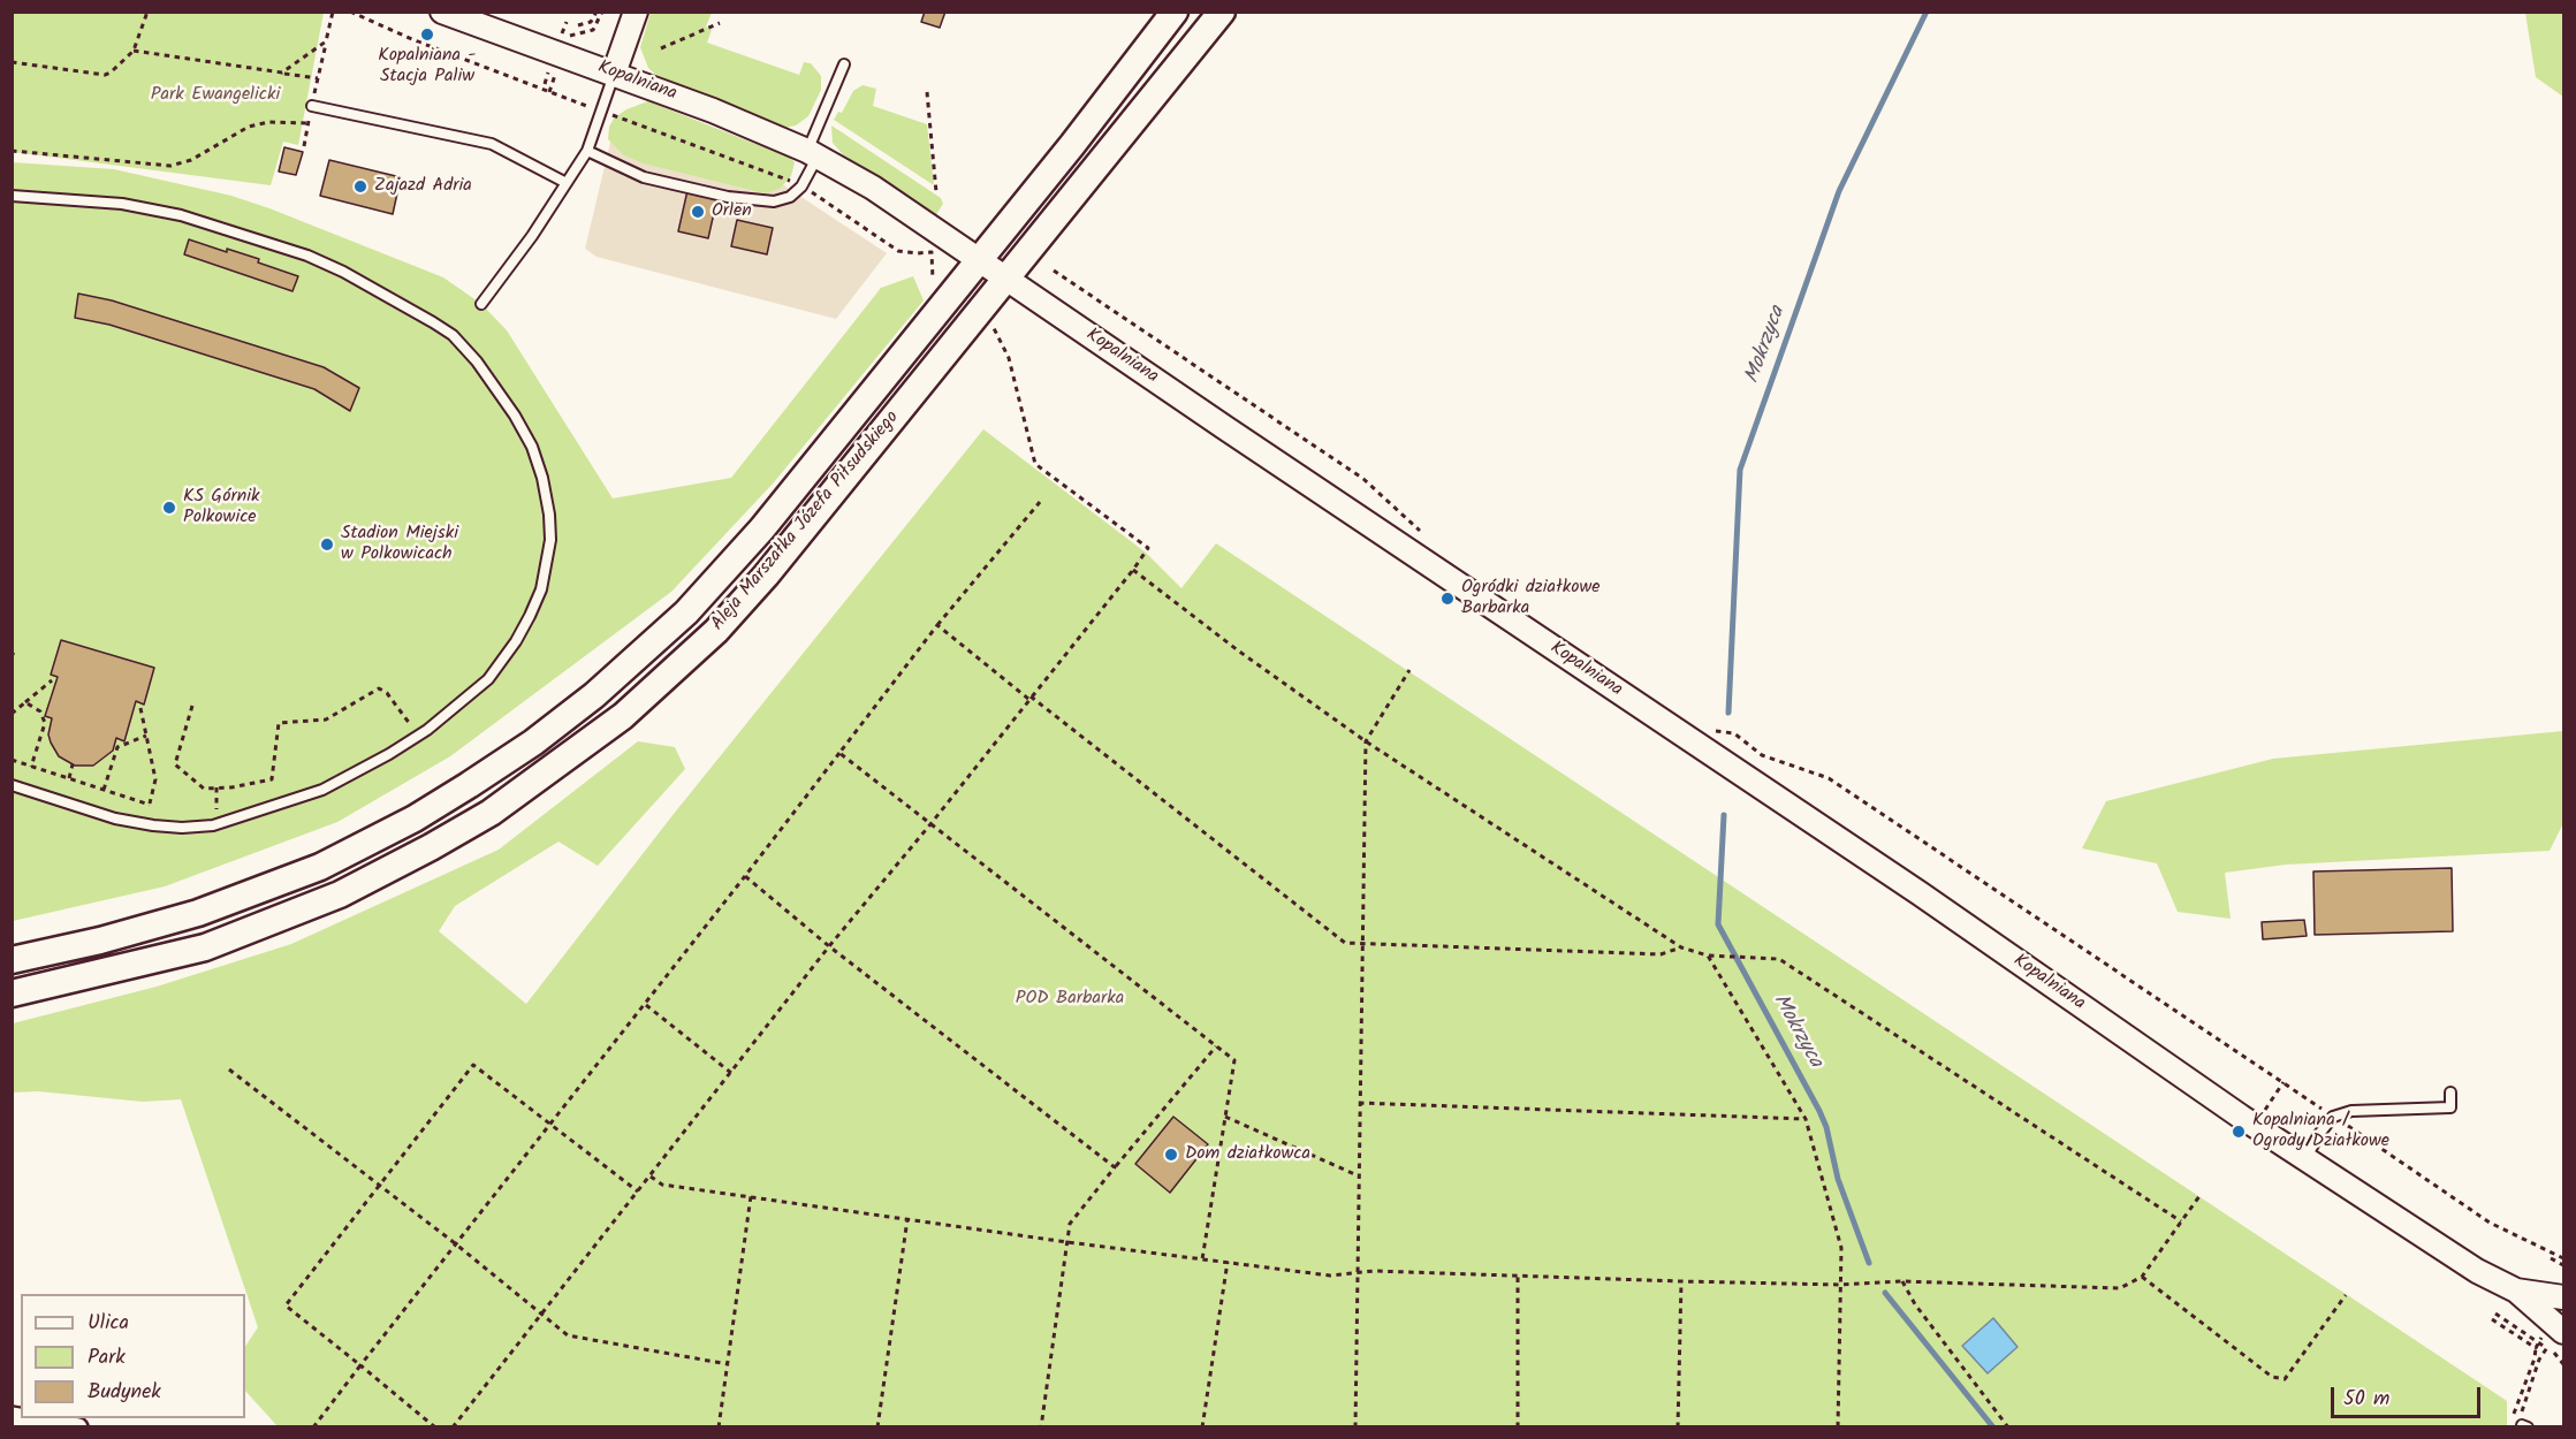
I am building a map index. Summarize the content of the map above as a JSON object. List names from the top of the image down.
{
  "streets": {
    "main road": ["Aleja Marszałka Józefa Piłsudskiego"],
    "street": ["Kopalniana"]
  },
  "crossings": [
    ["Kopalniana", "Aleja Marszałka Józefa Piłsudskiego"]
  ],
  "water": ["Mokrzyca"],
  "parks": ["Park Ewangelicki", "POD Barbarka"],
  "places": [
    "Kopalniana - Stacja Paliw",
    "Zajazd Adria",
    "Orlen",
    "KS Górnik Polkowice",
    "Stadion Miejski w Polkowicach",
    "Ogródki działkowe Barbarka",
    "Kopalniana / Ogrody Działkowe",
    "Dom działkowca"
  ],
  "legend": ["Ulica", "Park", "Budynek"],
  "scale_bar": "50 m"
}
